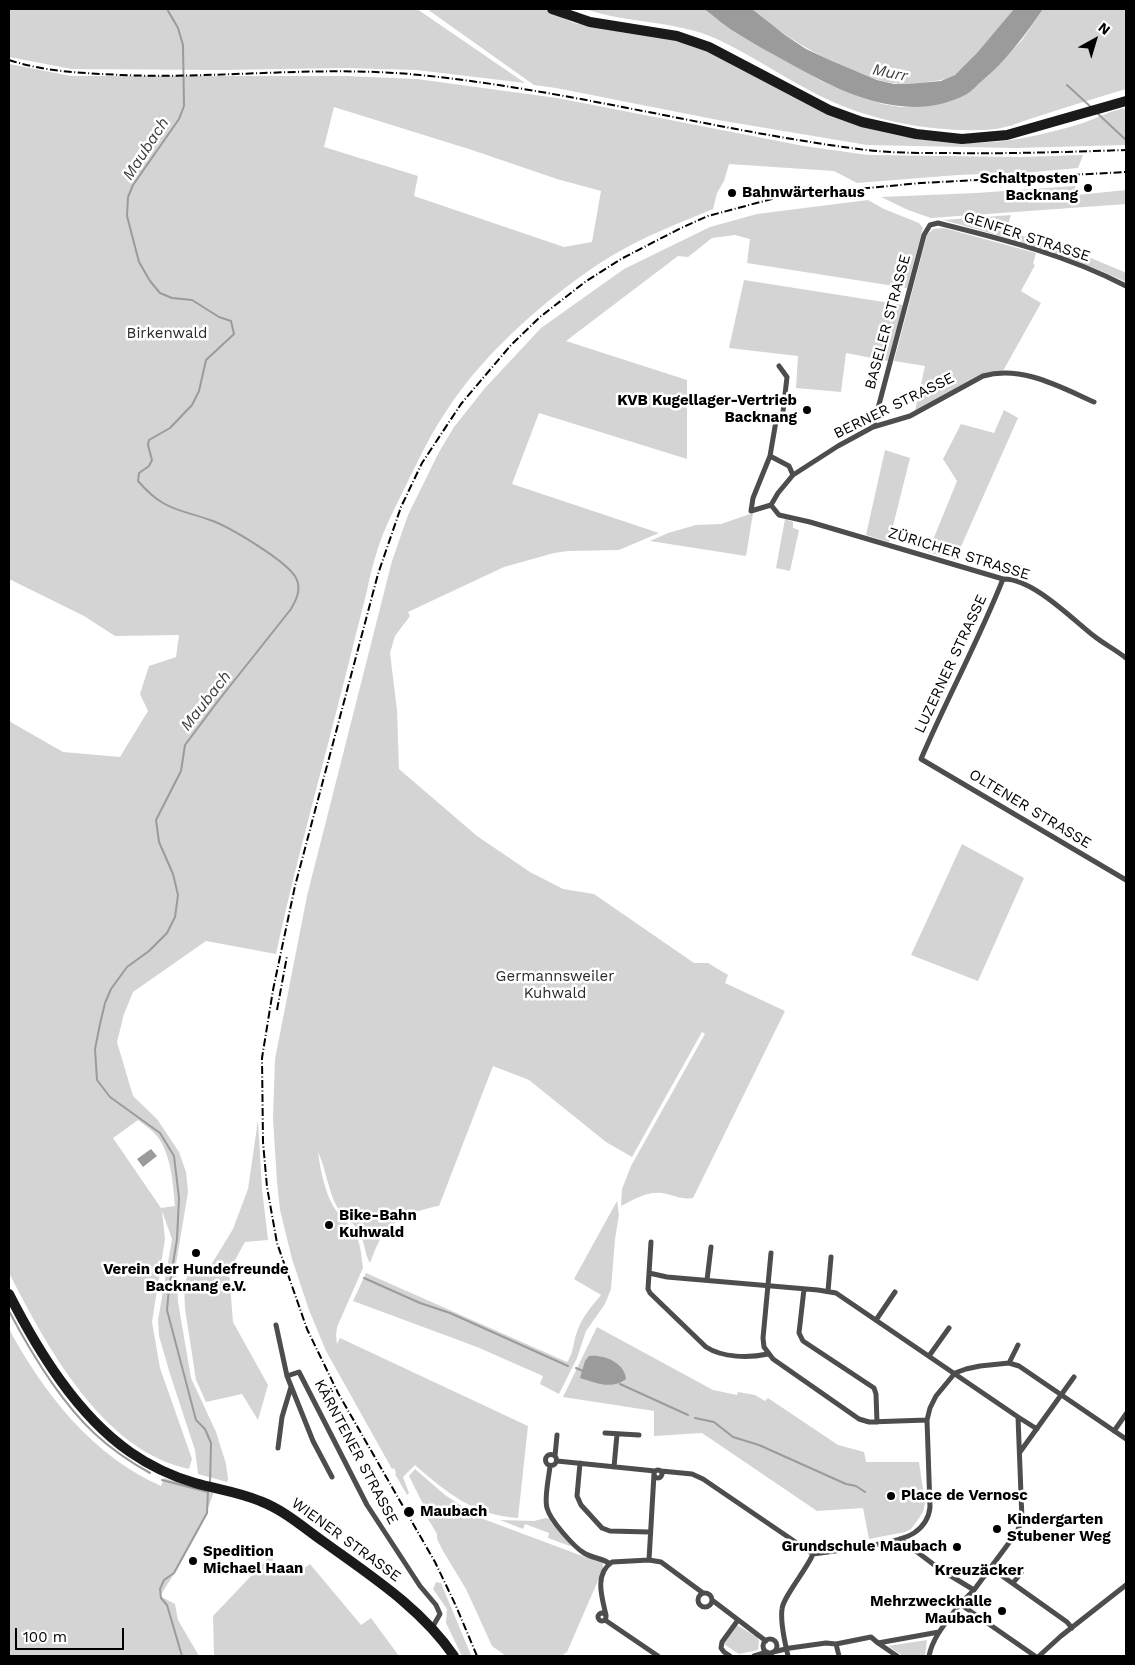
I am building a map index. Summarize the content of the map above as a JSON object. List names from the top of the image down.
{
  "streets": {
    "street": [
      "GENFER STRASSE",
      "BASELER STRASSE",
      "BERNER STRASSE",
      "ZÜRICHER STRASSE",
      "LUZERNER STRASSE",
      "OLTENER STRASSE",
      "KÄRNTENER STRASSE",
      "WIENER STRASSE"
    ]
  },
  "crossings": [
    ["GENFER STRASSE", "BASELER STRASSE"],
    ["BASELER STRASSE", "BERNER STRASSE"],
    ["BERNER STRASSE", "ZÜRICHER STRASSE"],
    ["ZÜRICHER STRASSE", "LUZERNER STRASSE"],
    ["LUZERNER STRASSE", "OLTENER STRASSE"],
    ["KÄRNTENER STRASSE", "WIENER STRASSE"]
  ],
  "districts": ["Kreuzäcker"],
  "water": ["Murr", "Maubach"],
  "parks": ["Birkenwald", "Germannsweiler Kuhwald"],
  "places": [
    "Schaltposten Backnang",
    "Bahnwärterhaus",
    "KVB Kugellager-Vertrieb Backnang",
    "Bike-Bahn Kuhwald",
    "Verein der Hundefreunde Backnang e.V.",
    "Place de Vernosc",
    "Maubach",
    "Kindergarten Stubener Weg",
    "Grundschule Maubach",
    "Spedition Michael Haan",
    "Mehrzweckhalle Maubach"
  ],
  "scale_bar": "100 m",
  "north": "top right"
}
